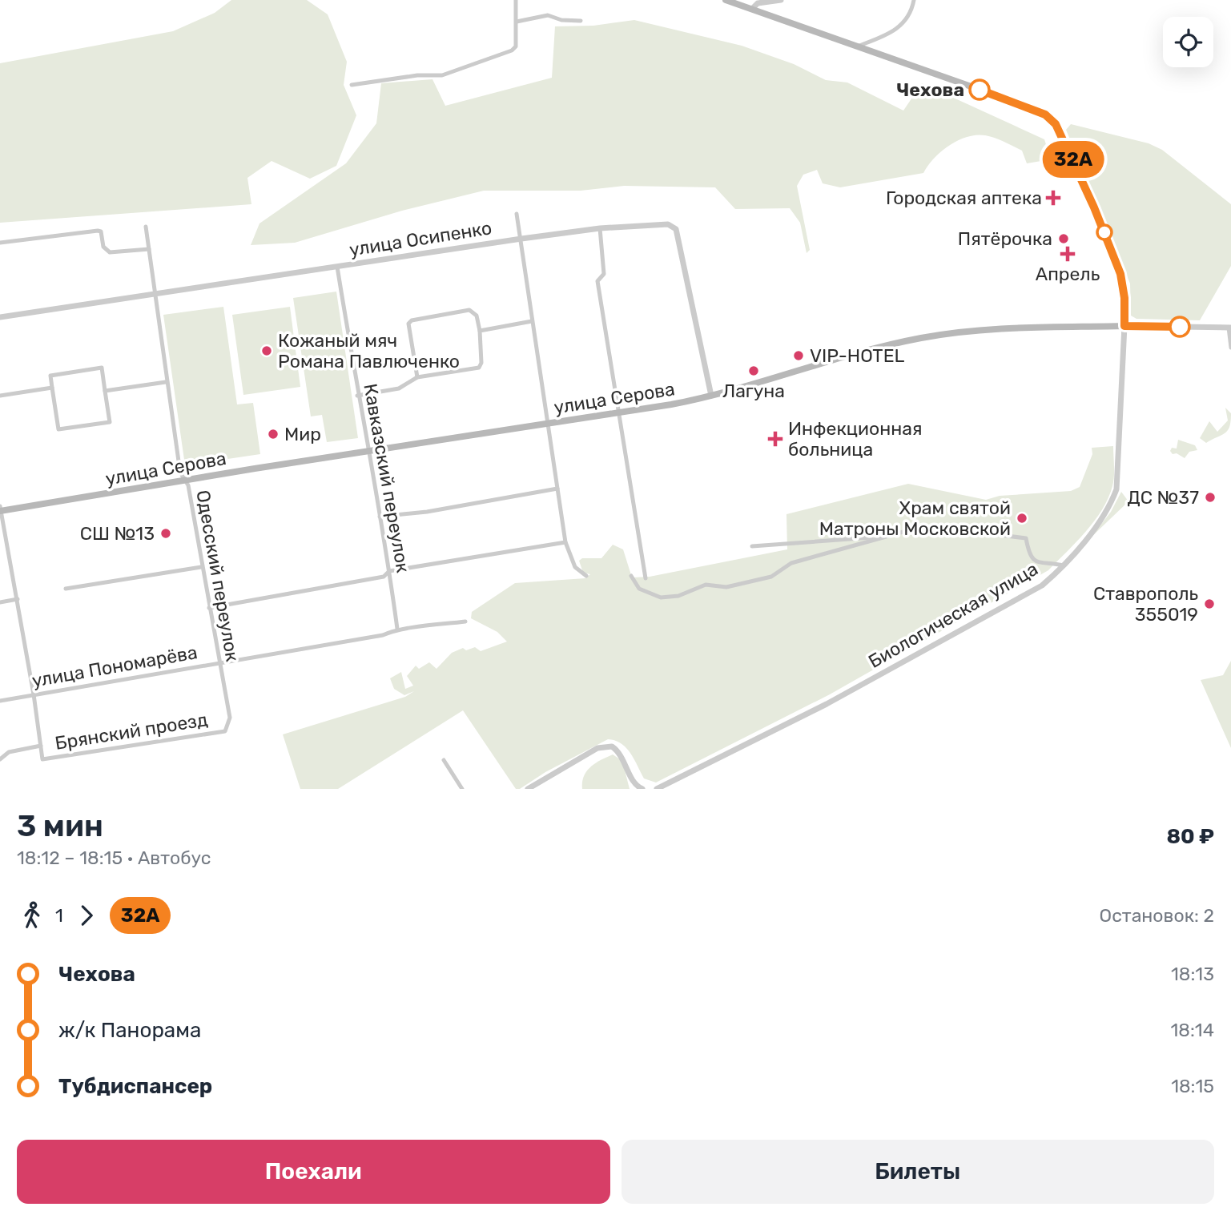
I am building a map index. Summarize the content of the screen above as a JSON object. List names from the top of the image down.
{
  "streets": {
    "main road": ["улица Серова"],
    "street": [
      "улица Осипенко",
      "Кавказский переулок",
      "Одесский переулок",
      "Биологическая улица",
      "улица Пономарёва",
      "Брянский проезд"
    ]
  },
  "crossings": [
    ["улица Осипенко", "улица Серова"],
    ["улица Осипенко", "Кавказский переулок"],
    ["улица Осипенко", "Одесский переулок"],
    ["улица Серова", "Кавказский переулок"],
    ["улица Серова", "Одесский переулок"],
    ["улица Серова", "Биологическая улица"],
    ["Кавказский переулок", "улица Пономарёва"],
    ["Одесский переулок", "улица Пономарёва"],
    ["Одесский переулок", "Брянский проезд"]
  ],
  "places": {
    "other": [
      "Чехова",
      "Пятёрочка",
      "Кожаный мяч Романа Павлюченко",
      "VIP-HOTEL",
      "Лагуна",
      "Мир",
      "ДС №37",
      "Храм святой Матроны Московской",
      "СШ №13",
      "Ставрополь 355019"
    ],
    "health": ["Городская аптека", "Апрель", "Инфекционная больница"]
  },
  "lines": ["bus line 32A"],
  "page": {
    "on_map": "32A",
    "heading": ["3 мин", "18:12 – 18:15 · Автобус", "80 ₽"],
    "legs": ["1", "32A", "Остановок: 2"],
    "list": [
      {
        "name": "Чехова",
        "value": "18:13"
      },
      {
        "name": "ж/к Панорама",
        "value": "18:14"
      },
      {
        "name": "Тубдиспансер",
        "value": "18:15"
      }
    ],
    "buttons": ["Поехали", "Билеты"]
  }
}
